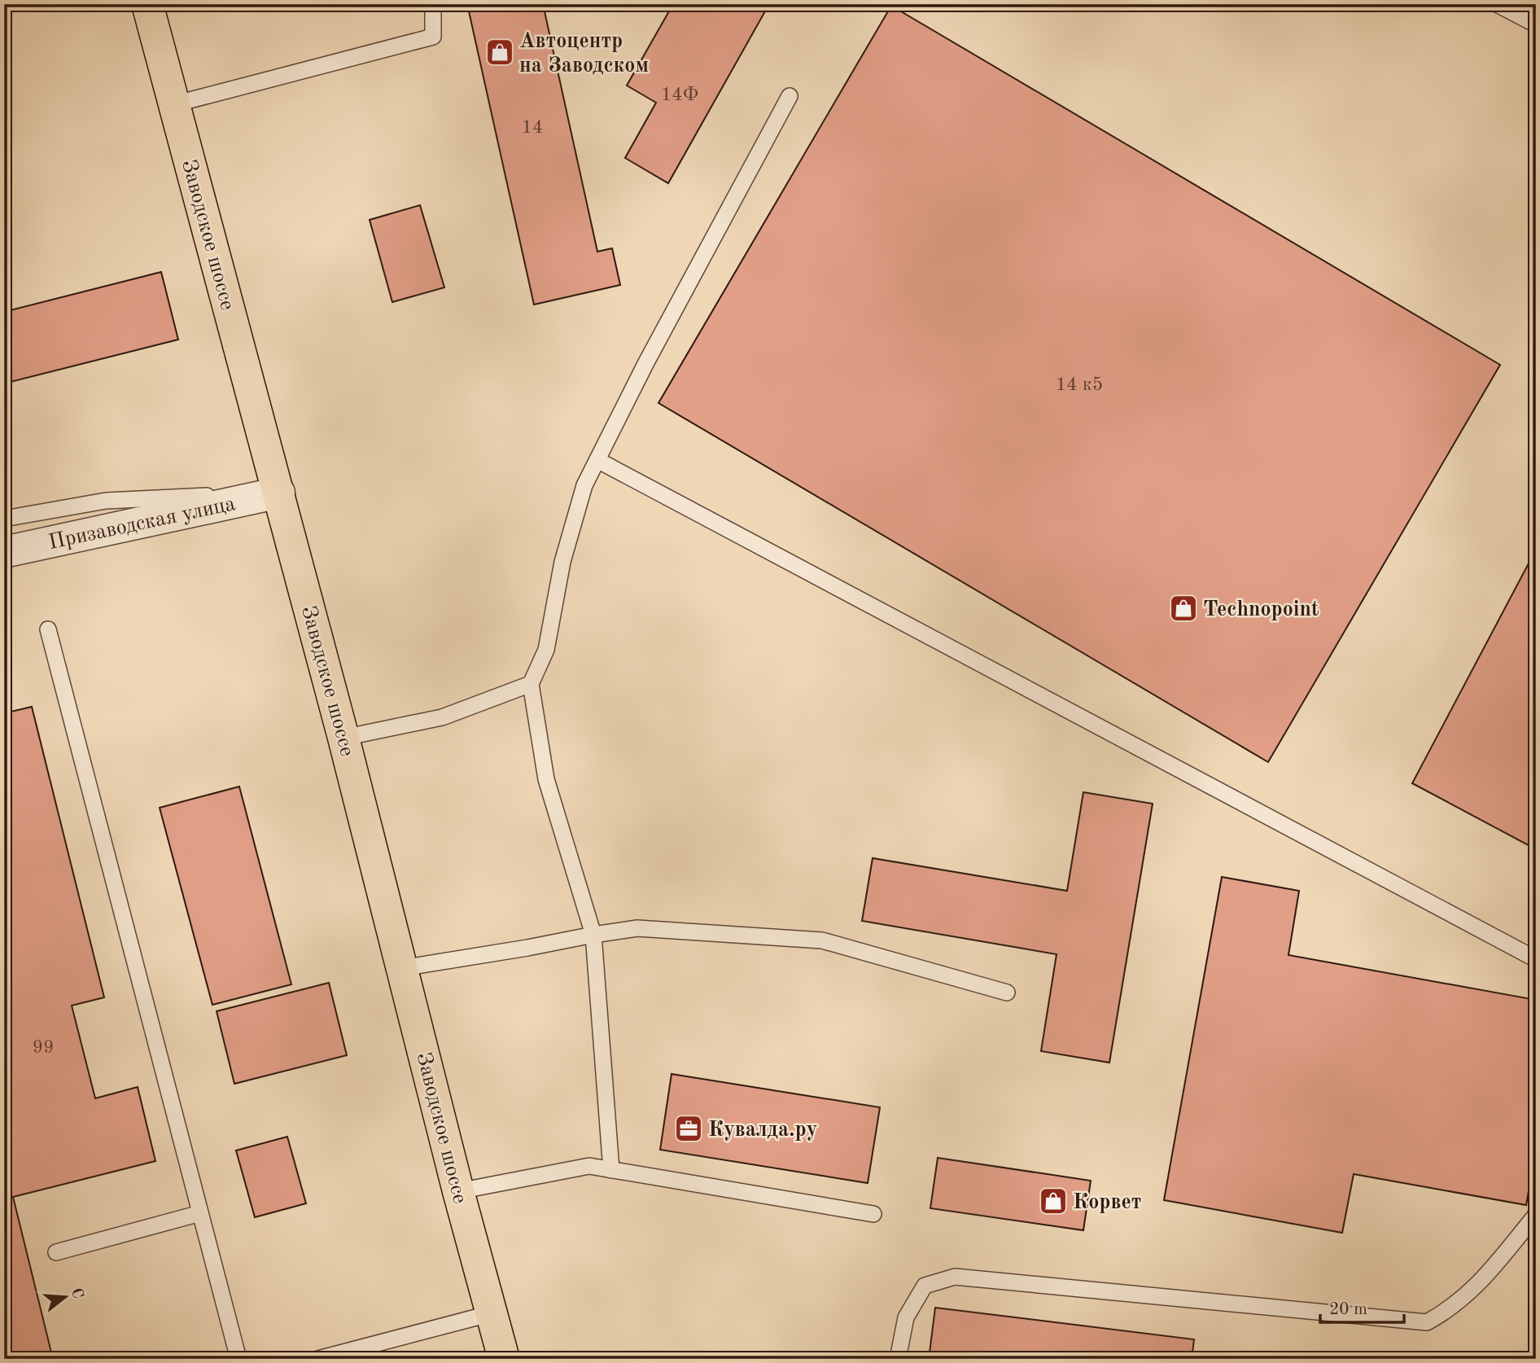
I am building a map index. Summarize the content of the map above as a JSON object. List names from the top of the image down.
{
  "streets": {
    "main road": ["Заводское шоссе"],
    "street": ["Призаводская улица"]
  },
  "crossings": [
    ["Заводское шоссе", "Призаводская улица"]
  ],
  "places": {
    "shop": ["Автоцентр на Заводском", "Technopoint", "Корвет"],
    "office": ["Кувалда.ру"]
  },
  "house_numbers": [
    "14Ф",
    "14",
    "14 к5",
    "99"
  ],
  "scale_bar": "20 m",
  "north": "right"
}
